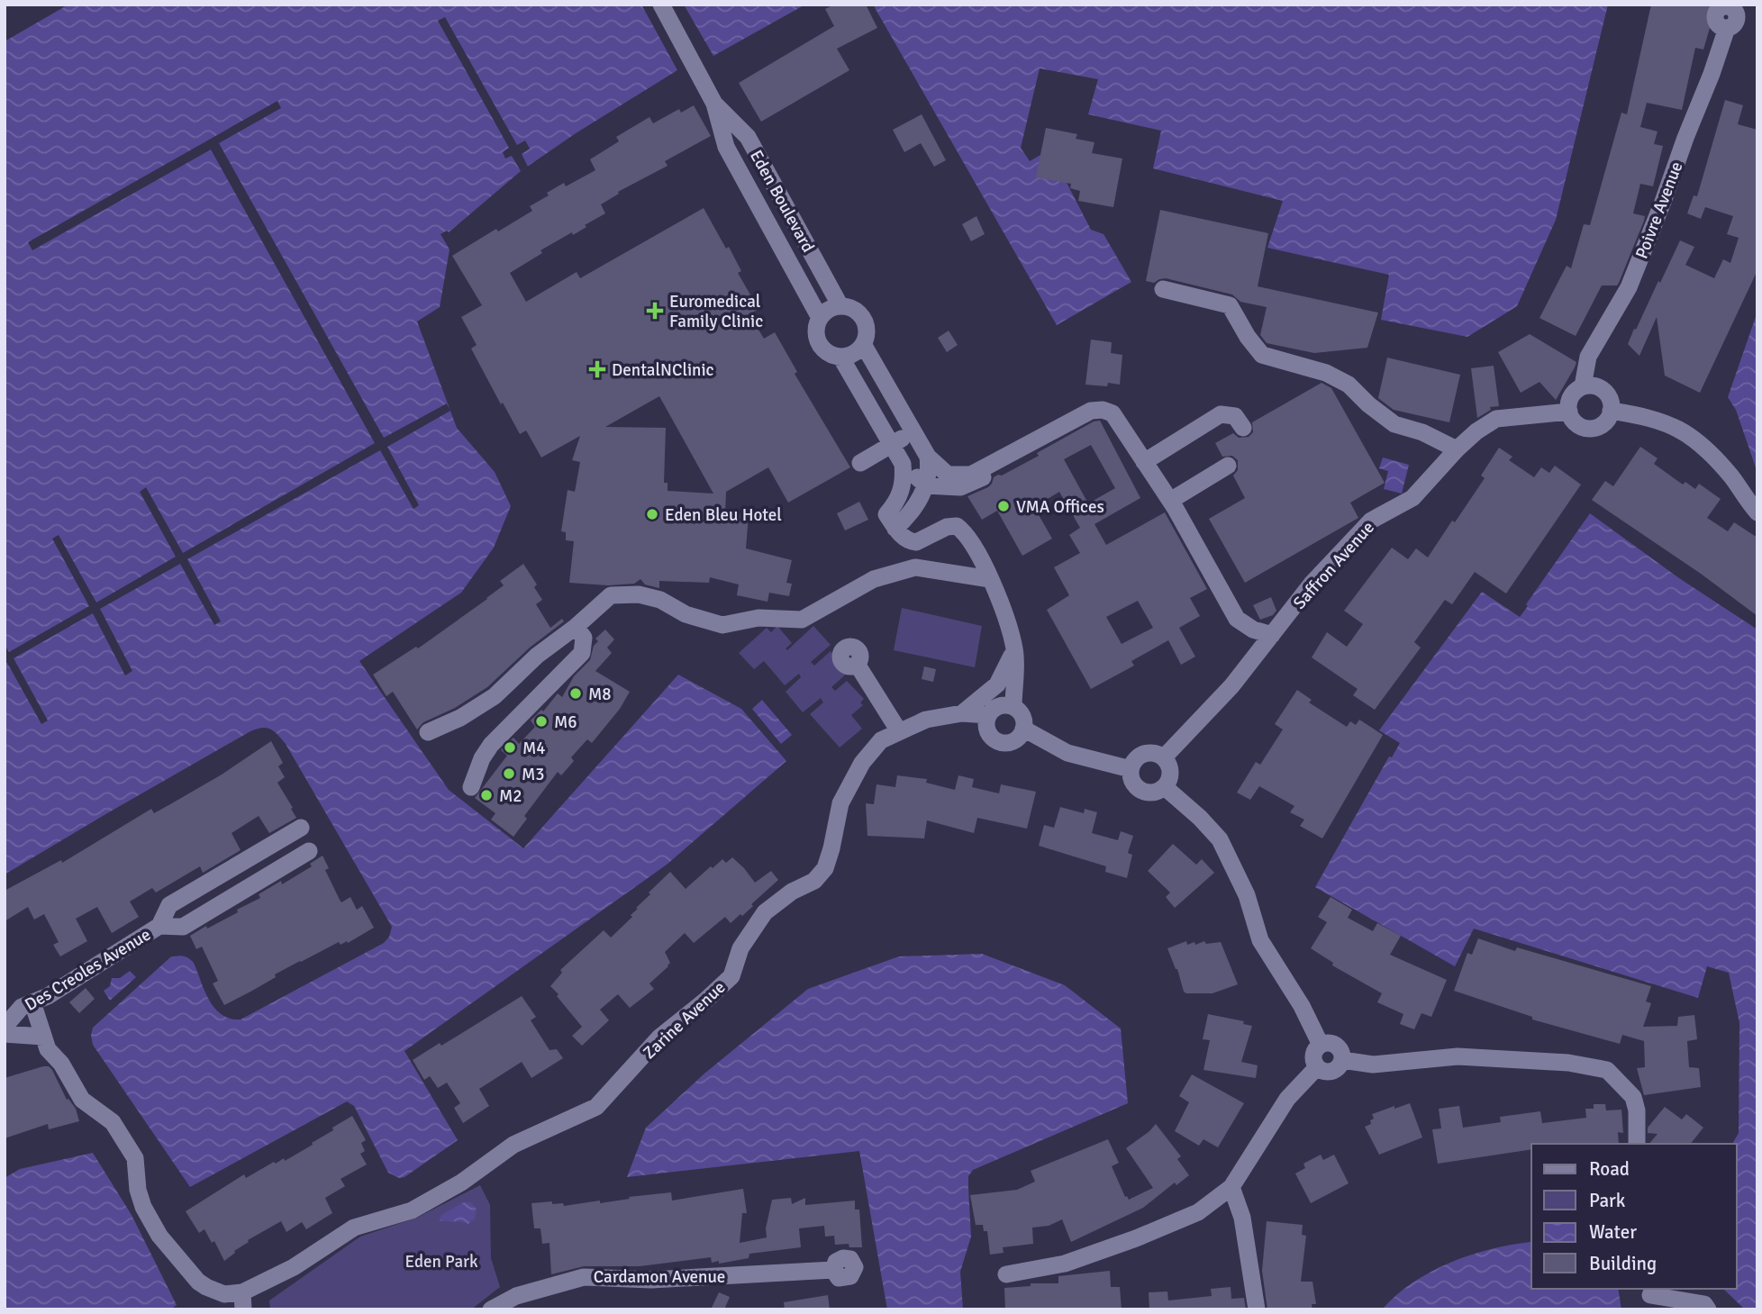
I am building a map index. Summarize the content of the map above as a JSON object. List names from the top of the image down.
{
  "streets": {
    "street": [
      "Eden Boulevard",
      "Poivre Avenue",
      "Saffron Avenue",
      "Des Creoles Avenue",
      "Zarine Avenue",
      "Cardamon Avenue"
    ]
  },
  "crossings": [
    ["Poivre Avenue", "Saffron Avenue"]
  ],
  "parks": ["Eden Park"],
  "places": {
    "health": ["Euromedical Family Clinic", "DentalNClinic"],
    "other": [
      "VMA Offices",
      "Eden Bleu Hotel",
      "M8",
      "M6",
      "M4",
      "M3",
      "M2"
    ]
  },
  "legend": [
    "Road",
    "Park",
    "Water",
    "Building"
  ]
}
